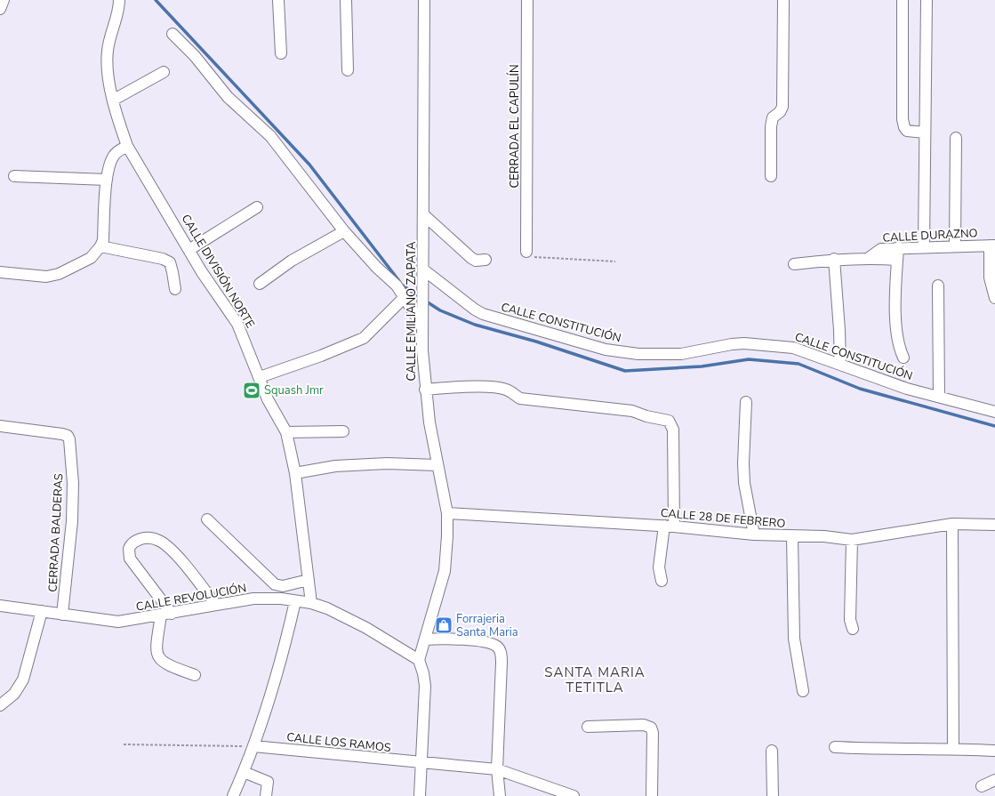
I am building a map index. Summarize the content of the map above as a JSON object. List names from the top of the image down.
{
  "streets": {
    "street": [
      "CERRADA EL CAPULÍN",
      "CALLE DURAZNO",
      "CALLE DIVISIÓN NORTE",
      "CALLE EMILIANO ZAPATA",
      "CALLE CONSTITUCIÓN",
      "CALLE 28 DE FEBRERO",
      "CERRADA BALDERAS",
      "CALLE REVOLUCIÓN",
      "CALLE LOS RAMOS"
    ]
  },
  "crossings": [
    ["CALLE DIVISIÓN NORTE", "CALLE REVOLUCIÓN"],
    ["CALLE EMILIANO ZAPATA", "CALLE CONSTITUCIÓN"],
    ["CALLE EMILIANO ZAPATA", "CALLE 28 DE FEBRERO"],
    ["CALLE EMILIANO ZAPATA", "CALLE REVOLUCIÓN"],
    ["CERRADA BALDERAS", "CALLE REVOLUCIÓN"]
  ],
  "districts": ["SANTA MARIA TETITLA"],
  "places": {
    "sports": ["Squash Jmr"],
    "shop": ["Forrajeria Santa Maria"]
  }
}
